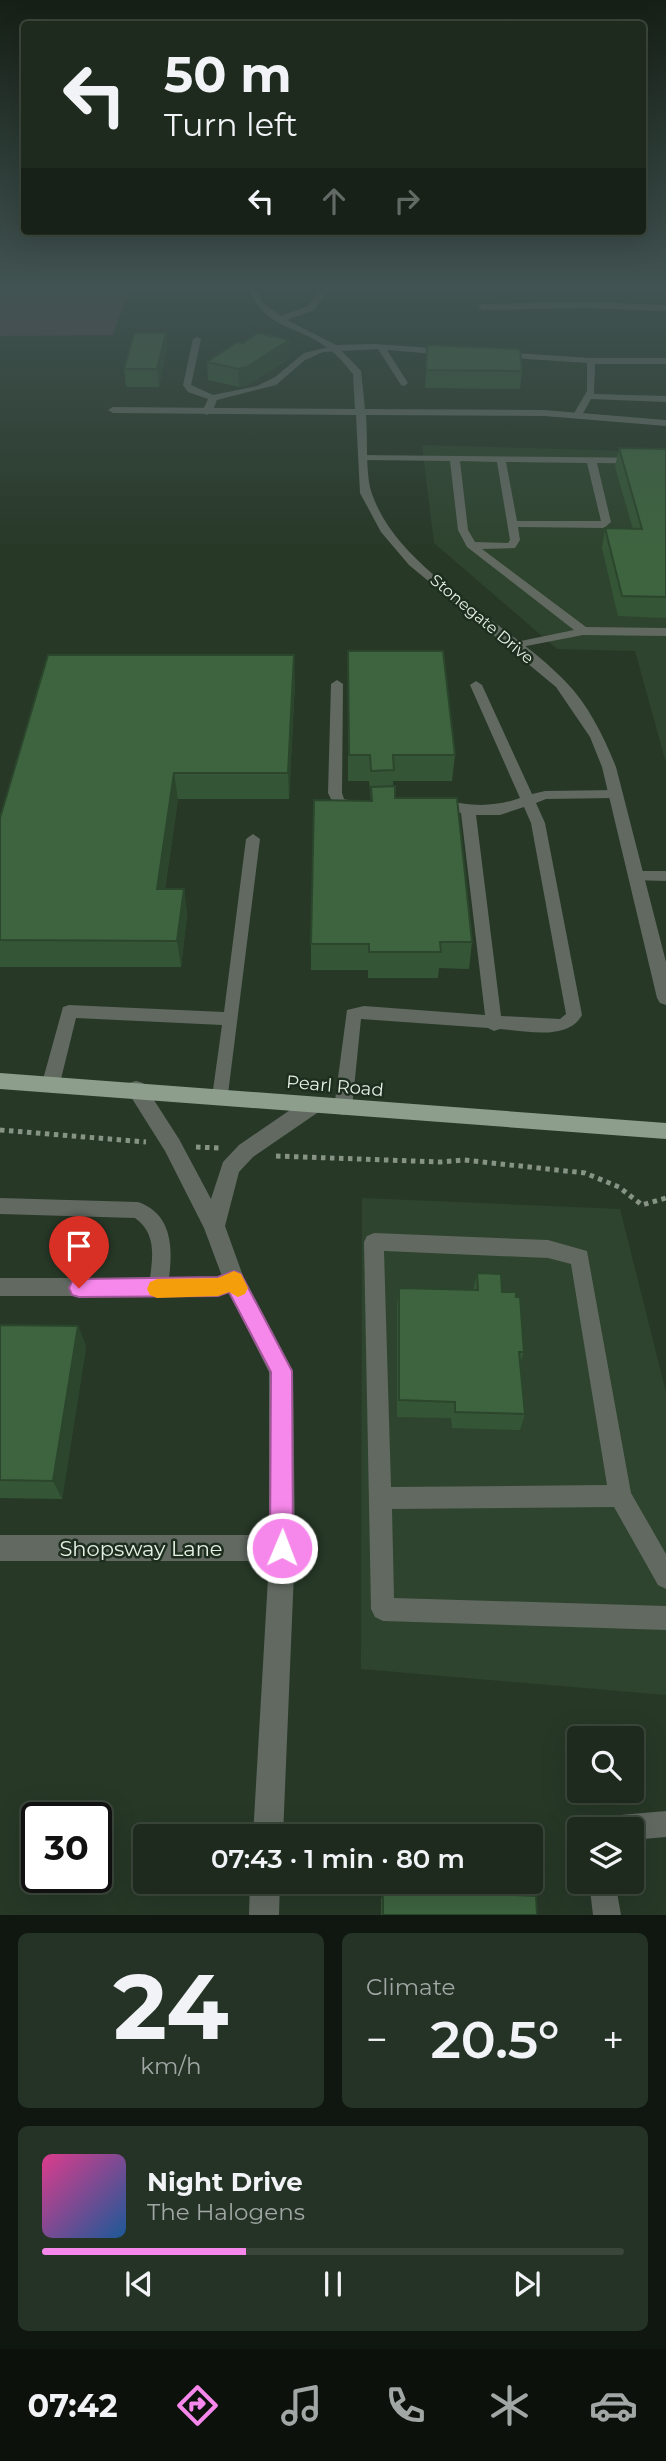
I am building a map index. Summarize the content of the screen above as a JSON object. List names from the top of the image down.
{
  "streets": {
    "main road": ["Pearl Road"],
    "street": ["Stonegate Drive", "Shopsway Lane"]
  },
  "page": {
    "turn": ["50 m", "Turn left"],
    "limit": "30",
    "trip": "07:43 · 1 min · 80 m",
    "tile": [
      ["24", "km/h"],
      "Climate"
    ],
    "heat": ["−", "20.5°", "+"],
    "song": ["Night Drive", "The Halogens"],
    "tabs": "07:42"
  }
}
